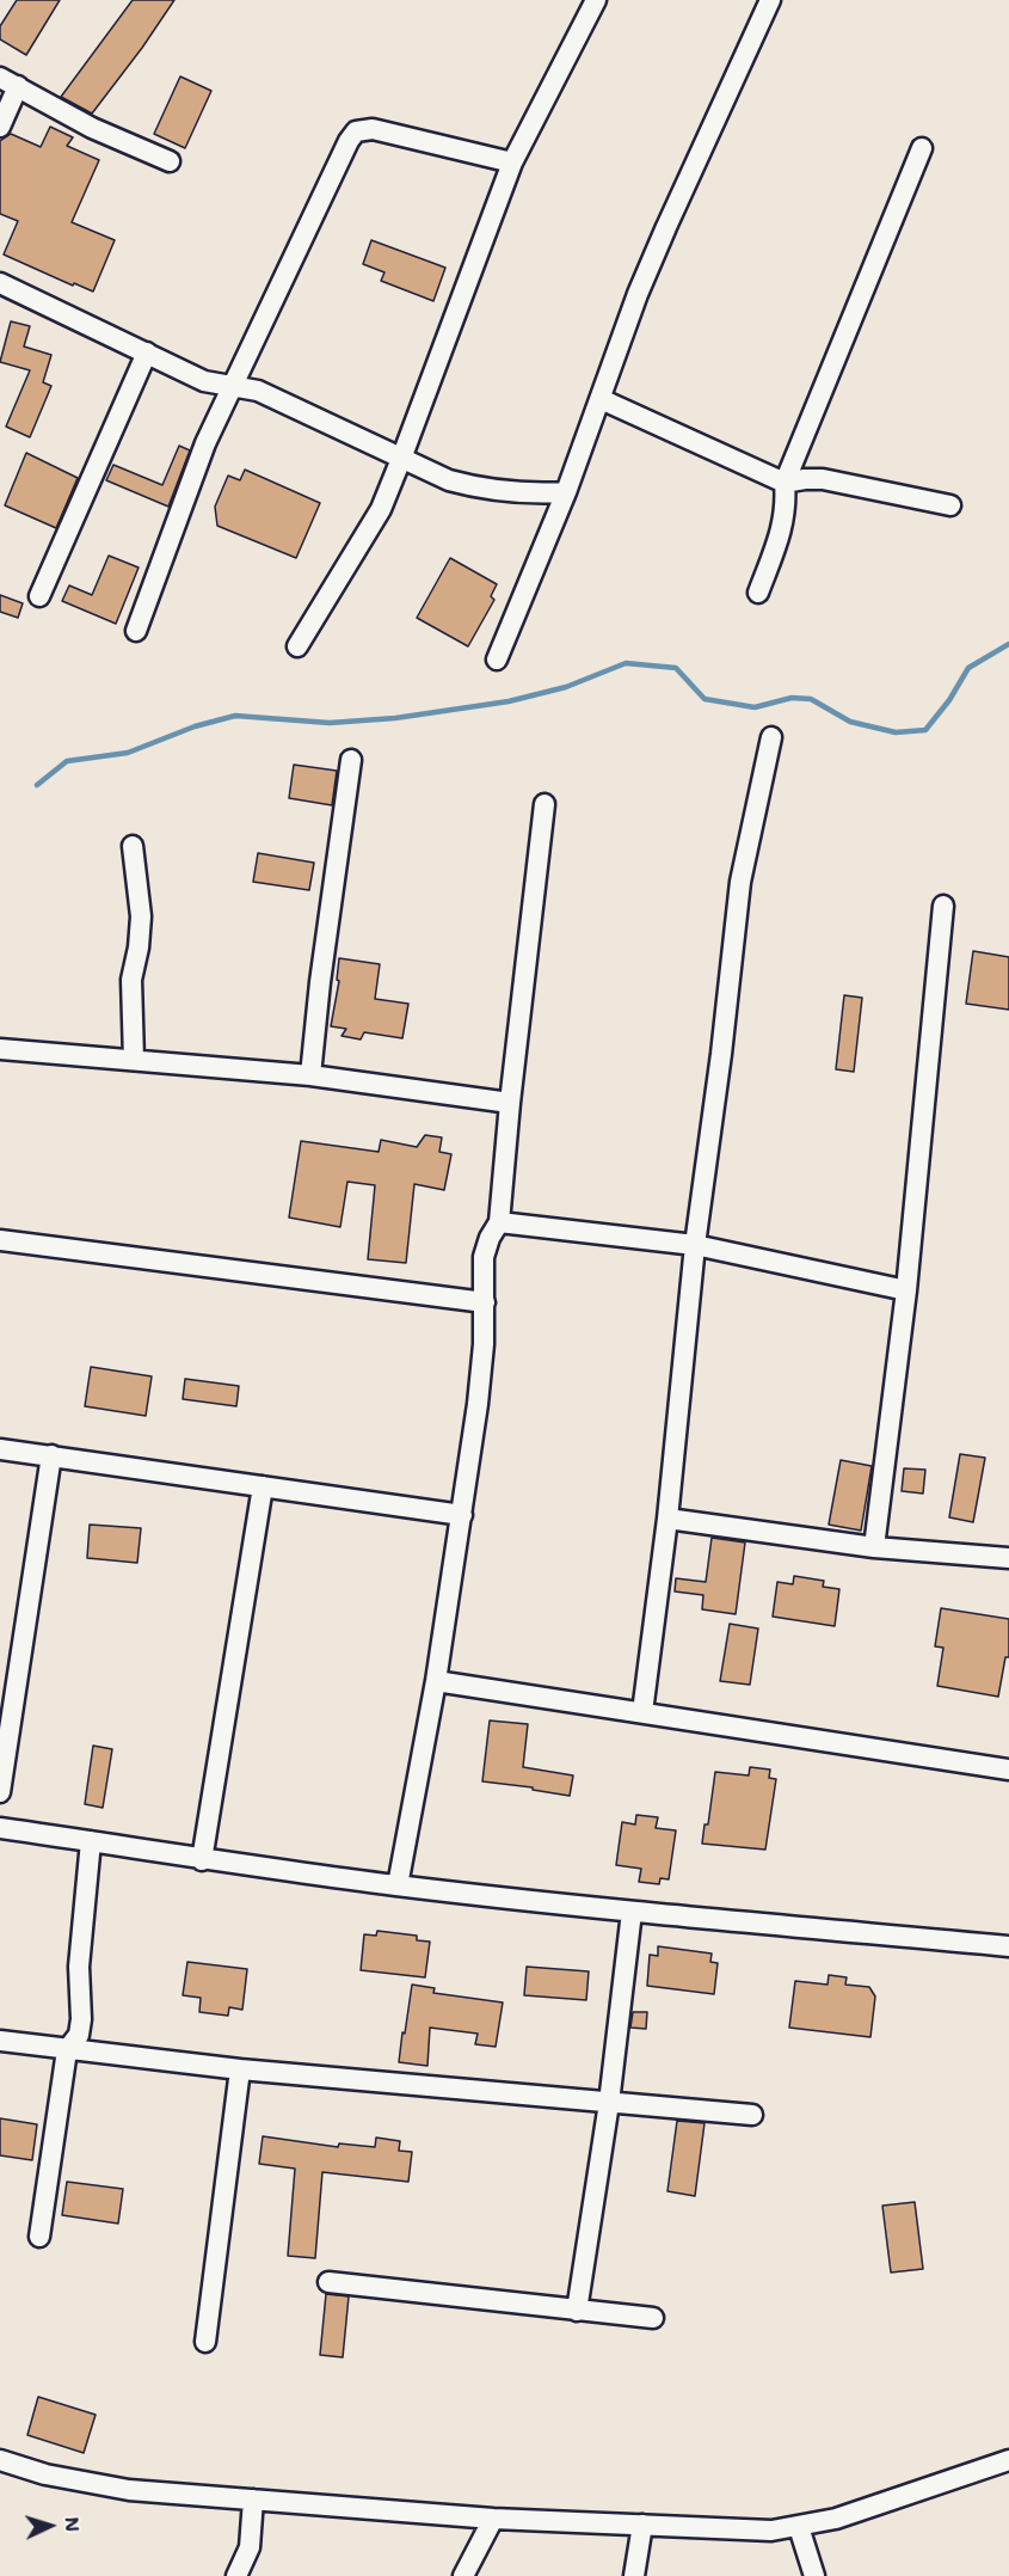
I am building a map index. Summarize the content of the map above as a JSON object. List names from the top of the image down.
{
  "north": "right"
}
